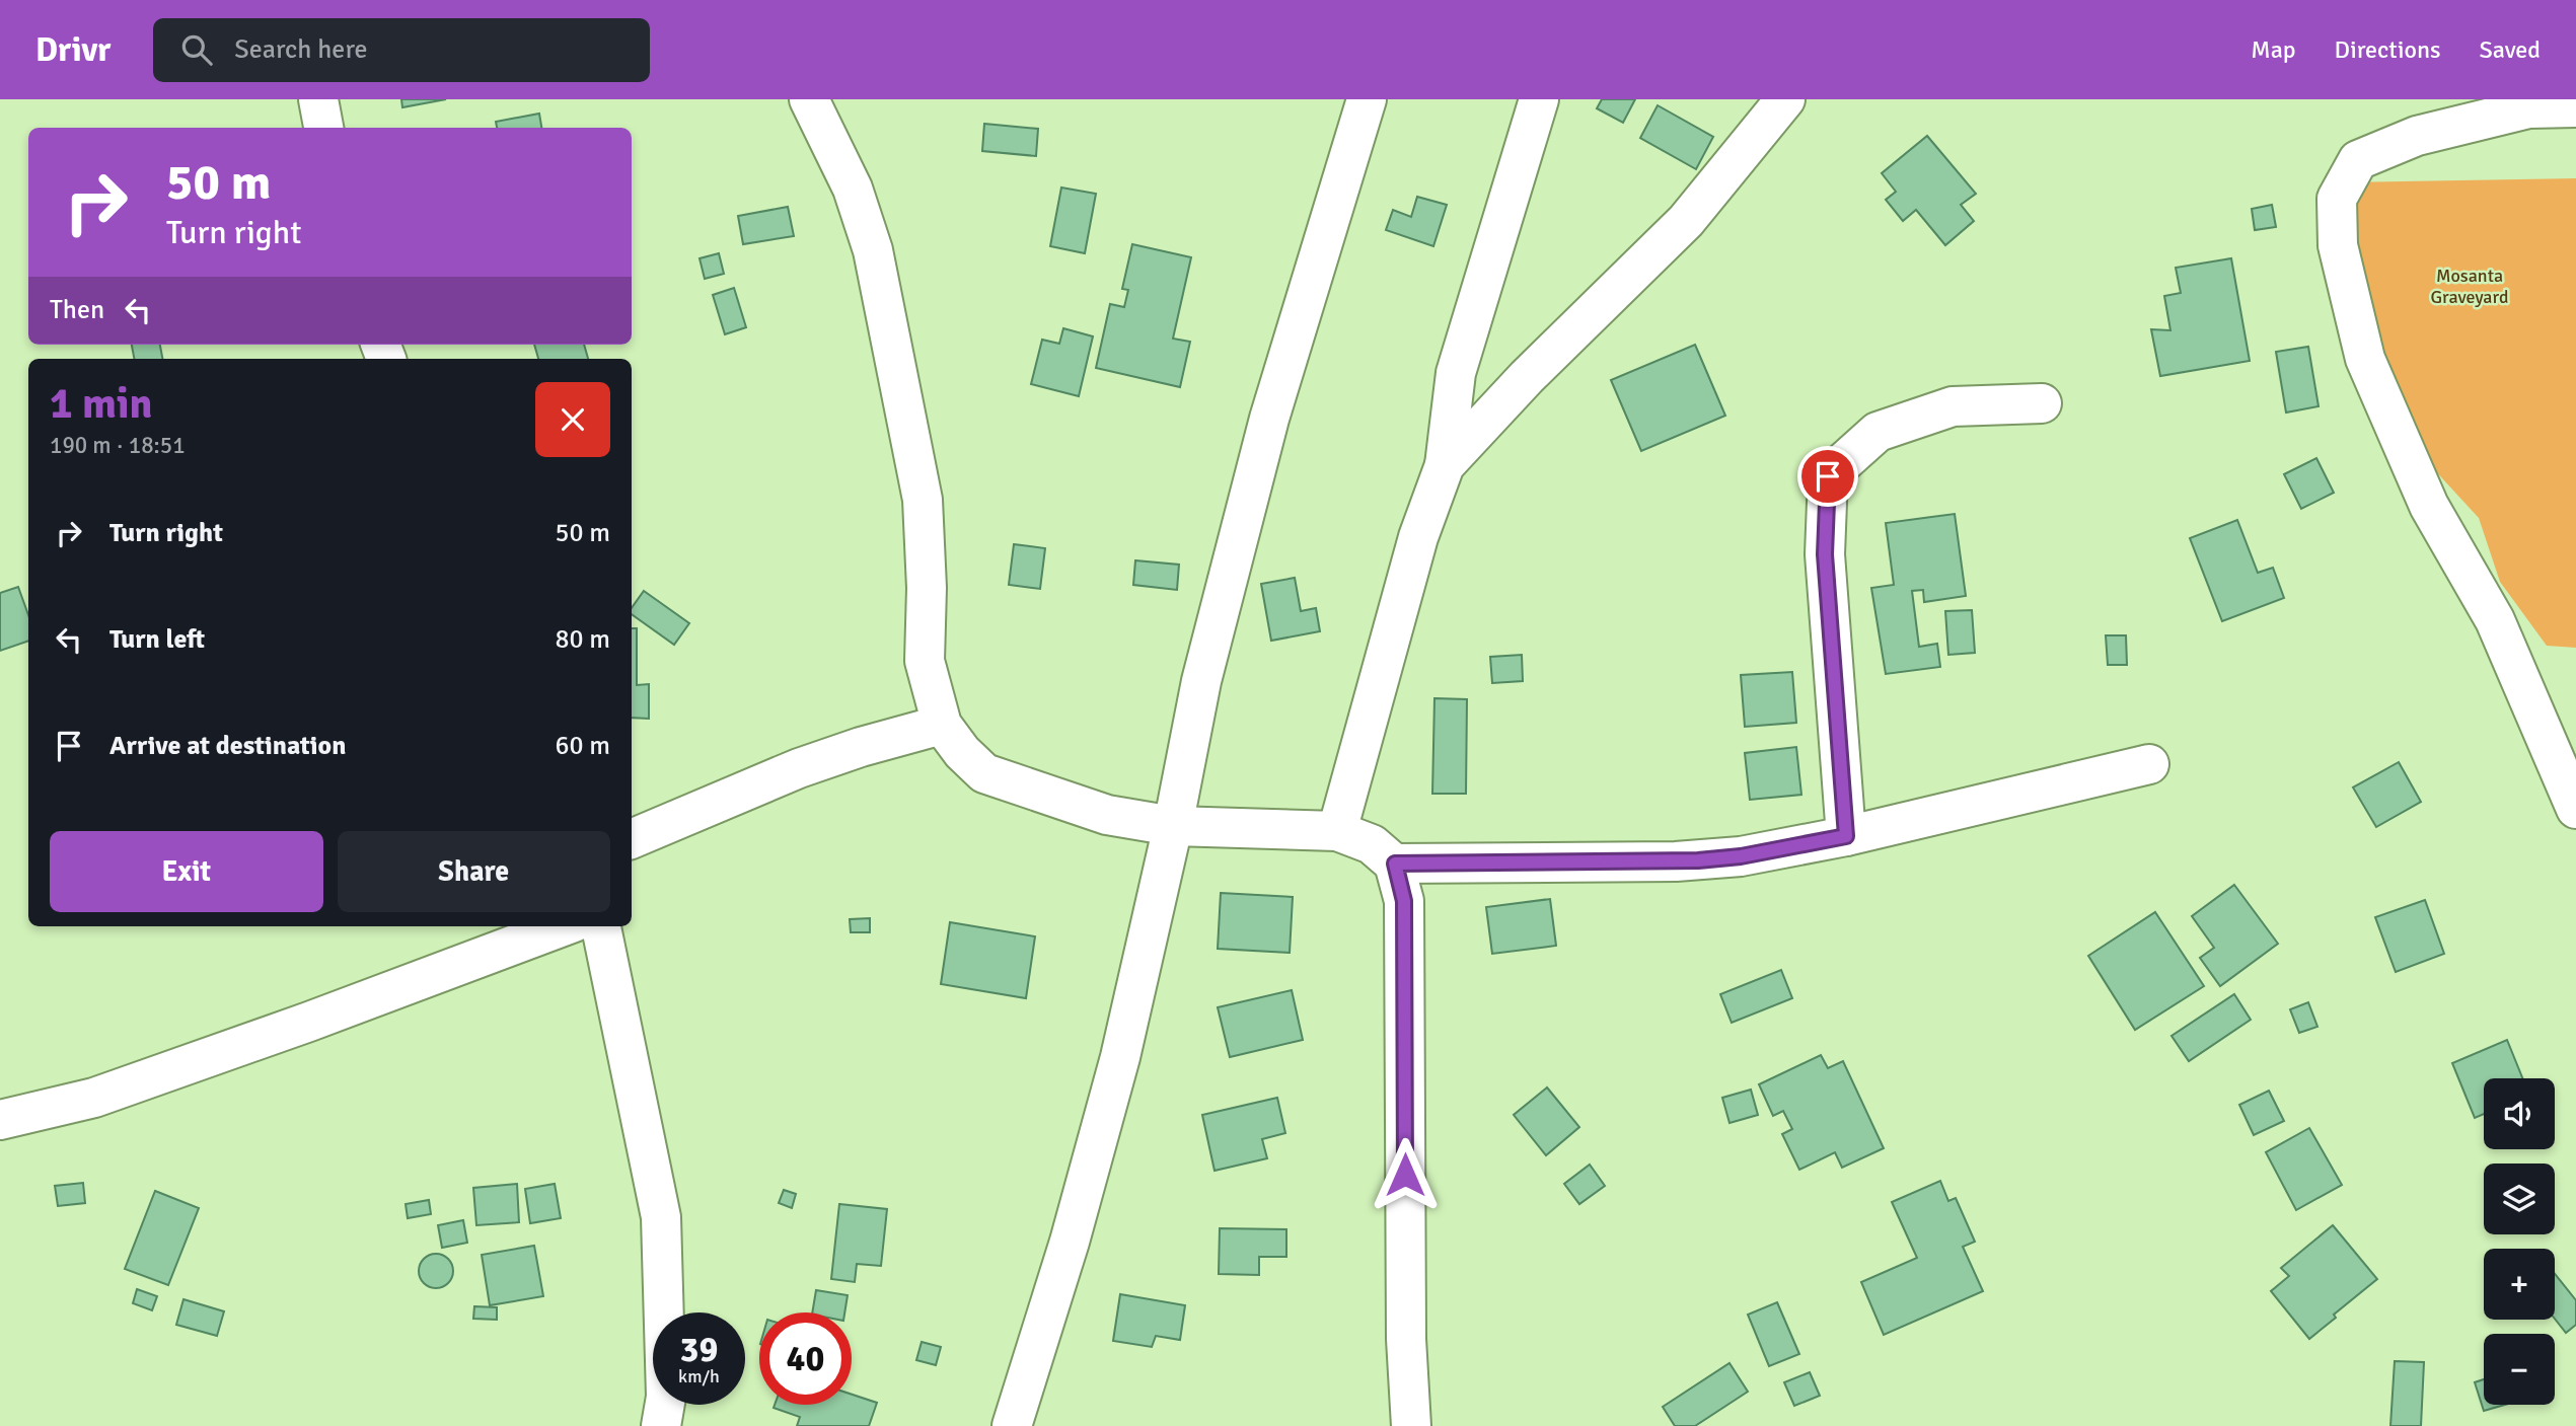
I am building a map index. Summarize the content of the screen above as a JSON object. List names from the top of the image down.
{
  "parks": ["Mosanta Graveyard"],
  "page": {
    "header": "Drivr",
    "search": "Search here",
    "nav": ["Map", "Directions", "Saved"],
    "turn": ["50 m", "Turn right"],
    "then": "Then",
    "heading": ["1 min", "190 m · 18:51"],
    "list": [
      {
        "name": "Turn right",
        "value": "50 m"
      },
      {
        "name": "Turn left",
        "value": "80 m"
      },
      {
        "name": "Arrive at destination",
        "value": "60 m"
      }
    ],
    "buttons": ["Exit", "Share"],
    "map_buttons": ["+", "−"],
    "speed": "39 km/h",
    "limit": "40"
  }
}
